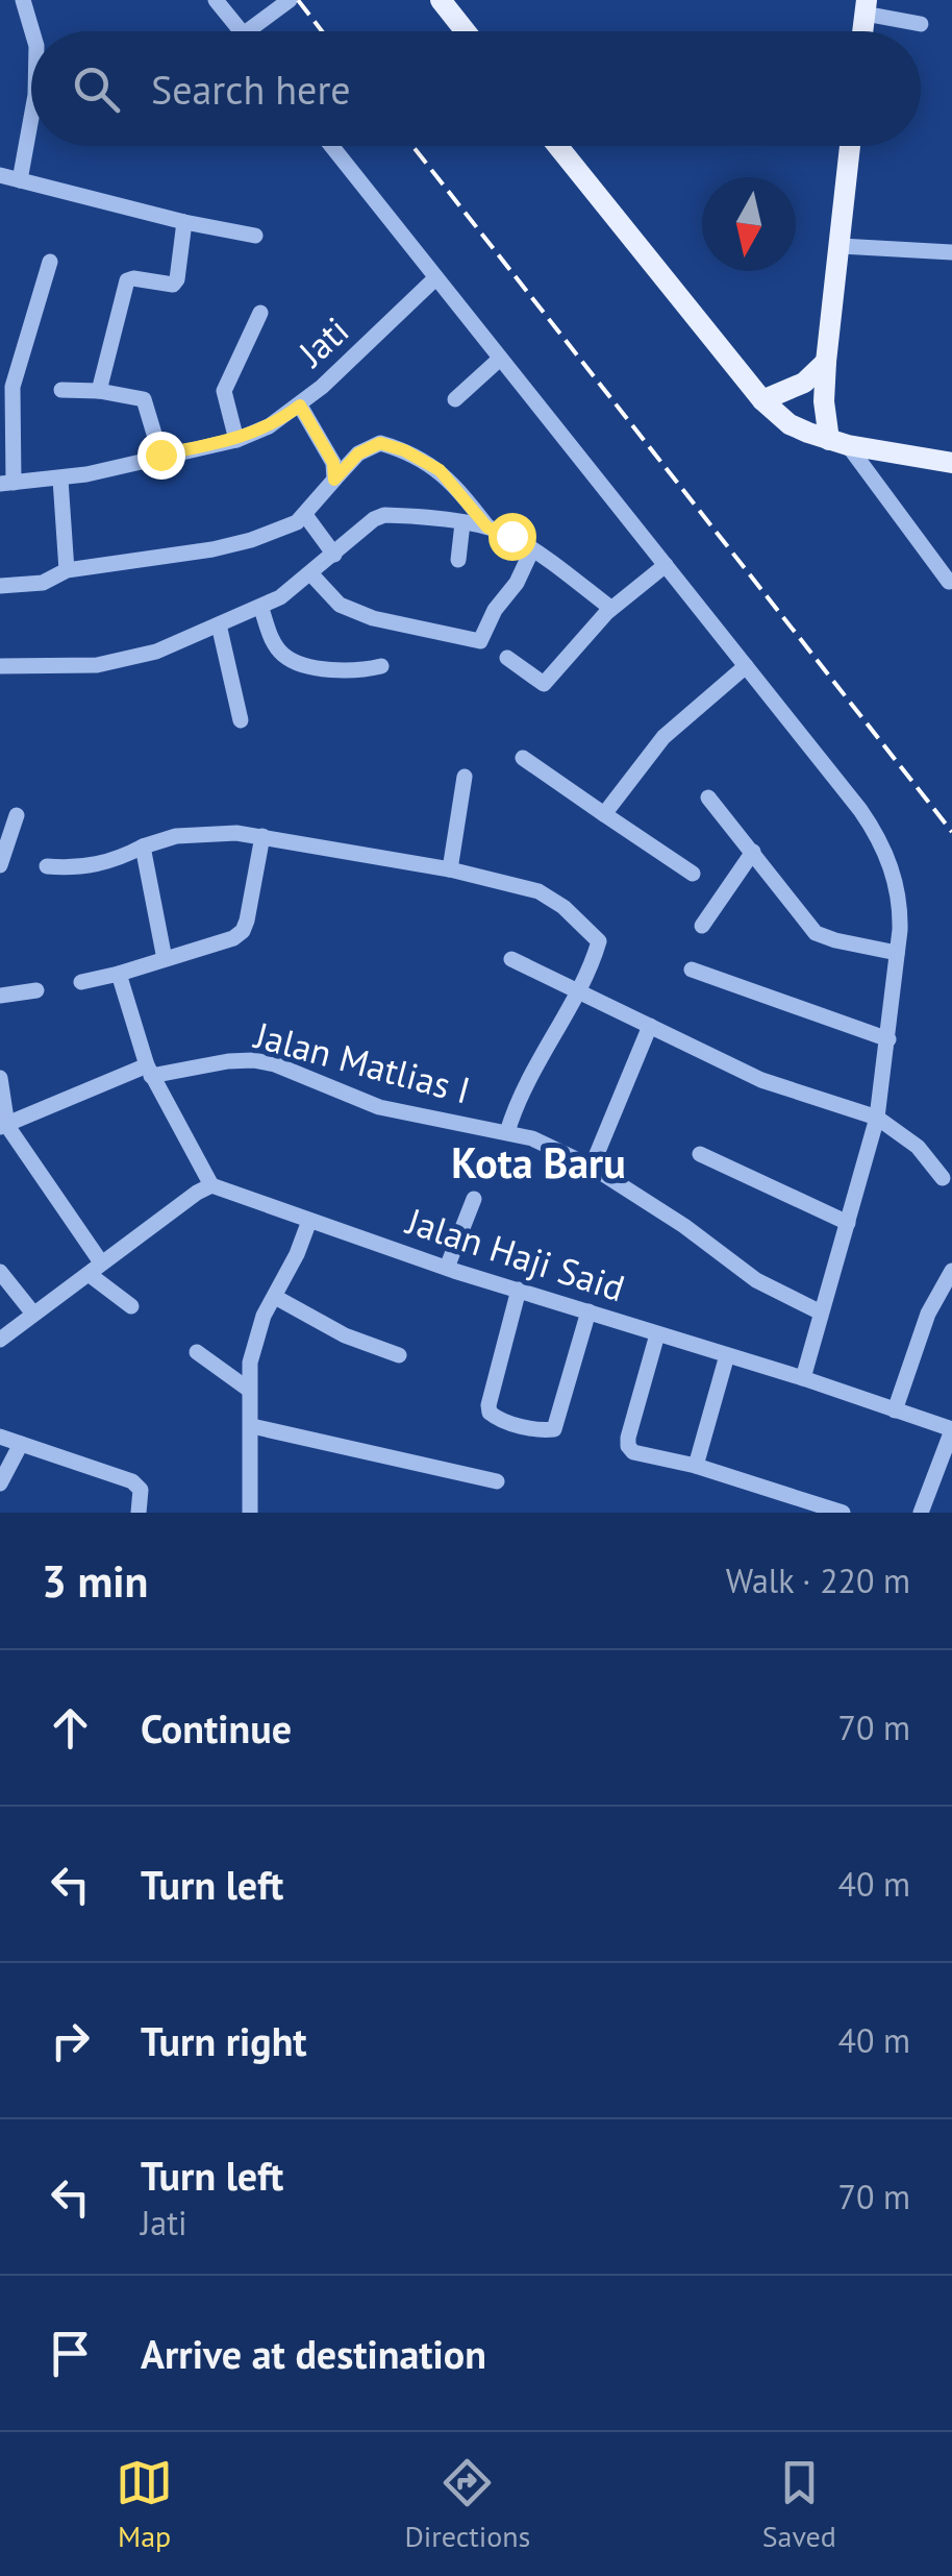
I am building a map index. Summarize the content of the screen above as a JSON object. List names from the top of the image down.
{
  "streets": {
    "street": ["Jati", "Jalan Matlias I", "Jalan Haji Said"]
  },
  "districts": ["Kota Baru"],
  "north": "bottom",
  "page": {
    "search": "Search here",
    "heading": ["3 min", "Walk · 220 m"],
    "list": [
      ["Continue", "70 m"],
      ["Turn left", "40 m"],
      ["Turn right", "40 m"],
      ["Turn left", "Jati", "70 m"],
      "Arrive at destination"
    ],
    "nav": ["Map", "Directions", "Saved"]
  }
}
